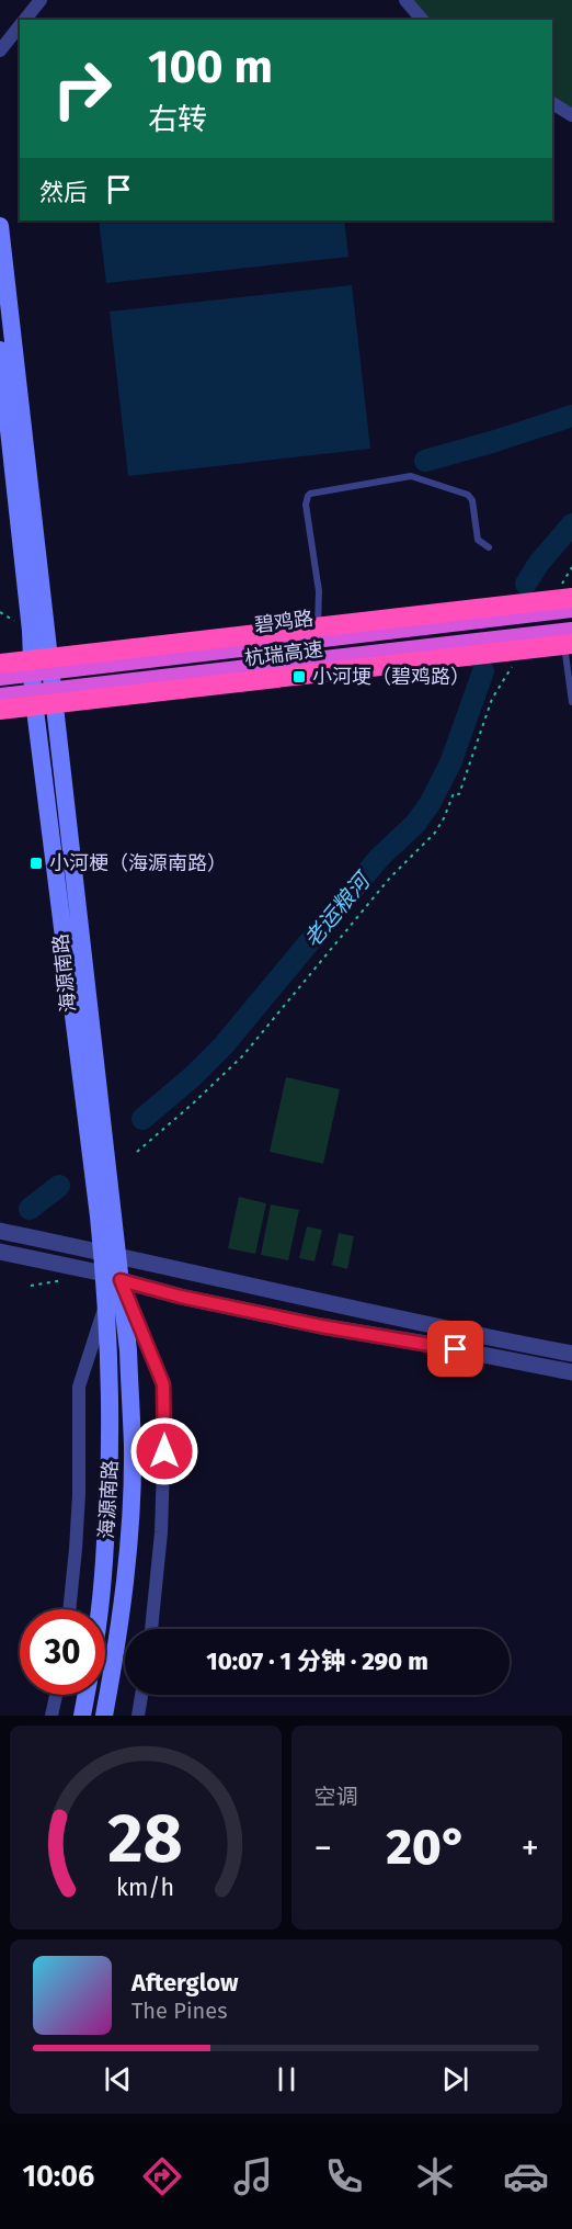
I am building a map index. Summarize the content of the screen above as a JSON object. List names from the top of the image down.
{
  "streets": {
    "highway": ["碧鸡路", "杭瑞高速"],
    "main road": ["海源南路"]
  },
  "crossings": [
    ["碧鸡路", "海源南路"]
  ],
  "water": ["老运粮河"],
  "places": {
    "transit": ["小河埂（碧鸡路）", "小河梗（海源南路）"]
  },
  "page": {
    "turn": ["100 m", "右转"],
    "then": "然后",
    "limit": "30",
    "trip": "10:07 · 1 分钟 · 290 m",
    "tile": "空调",
    "heat": ["−", "20°", "+"],
    "song": ["Afterglow", "The Pines"],
    "tabs": "10:06",
    "gauge": ["28", "km/h"]
  }
}
